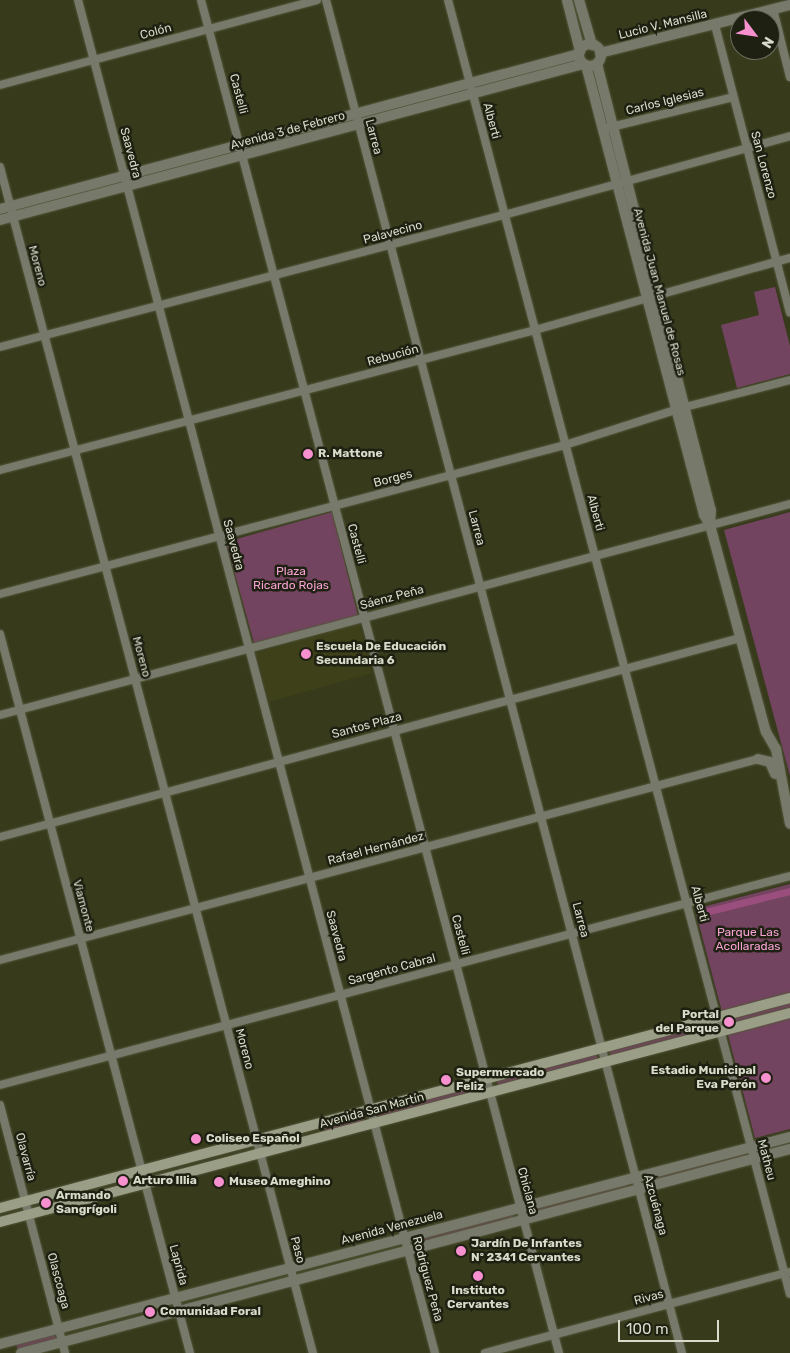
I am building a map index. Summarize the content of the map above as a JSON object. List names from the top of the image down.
{
  "streets": {
    "main road": ["Avenida San Martín"],
    "street": [
      "Lucio V. Mansilla",
      "Colón",
      "Castelli",
      "Carlos Iglesias",
      "Alberti",
      "Avenida 3 de Febrero",
      "Larrea",
      "Saavedra",
      "San Lorenzo",
      "Palavecino",
      "Moreno",
      "Avenida Juan Manuel de Rosas",
      "Rebución",
      "Borges",
      "Sáenz Peña",
      "Santos Plaza",
      "Rafael Hernández",
      "Viamonte",
      "Sargento Cabral",
      "Olavarría",
      "Matheu",
      "Chiclana",
      "Azcuénaga",
      "Avenida Venezuela",
      "Paso",
      "Laprida",
      "Rodríguez Peña",
      "Olascoaga",
      "Rivas"
    ]
  },
  "crossings": [
    ["Lucio V. Mansilla", "Avenida 3 de Febrero"],
    ["Lucio V. Mansilla", "San Lorenzo"],
    ["Lucio V. Mansilla", "Avenida Juan Manuel de Rosas"],
    ["Colón", "Castelli"],
    ["Colón", "Saavedra"],
    ["Castelli", "Avenida 3 de Febrero"],
    ["Castelli", "Palavecino"],
    ["Castelli", "Rebución"],
    ["Castelli", "Borges"],
    ["Castelli", "Sáenz Peña"],
    ["Castelli", "Santos Plaza"],
    ["Castelli", "Rafael Hernández"],
    ["Castelli", "Sargento Cabral"],
    ["Castelli", "Avenida San Martín"],
    ["Castelli", "Chiclana"],
    ["Carlos Iglesias", "San Lorenzo"],
    ["Carlos Iglesias", "Avenida Juan Manuel de Rosas"],
    ["Alberti", "Avenida 3 de Febrero"],
    ["Alberti", "Palavecino"],
    ["Alberti", "Rebución"],
    ["Alberti", "Borges"],
    ["Alberti", "Sáenz Peña"],
    ["Alberti", "Santos Plaza"],
    ["Alberti", "Rafael Hernández"],
    ["Alberti", "Sargento Cabral"],
    ["Alberti", "Avenida San Martín"],
    ["Alberti", "Matheu"],
    ["Avenida 3 de Febrero", "Larrea"],
    ["Avenida 3 de Febrero", "Saavedra"],
    ["Avenida 3 de Febrero", "Moreno"],
    ["Avenida 3 de Febrero", "Avenida Juan Manuel de Rosas"],
    ["Larrea", "Palavecino"],
    ["Larrea", "Rebución"],
    ["Larrea", "Borges"],
    ["Larrea", "Sáenz Peña"],
    ["Larrea", "Santos Plaza"],
    ["Larrea", "Rafael Hernández"],
    ["Larrea", "Sargento Cabral"],
    ["Larrea", "Avenida San Martín"],
    ["Larrea", "Azcuénaga"],
    ["Saavedra", "Palavecino"],
    ["Saavedra", "Rebución"],
    ["Saavedra", "Borges"],
    ["Saavedra", "Sáenz Peña"],
    ["Saavedra", "Santos Plaza"],
    ["Saavedra", "Rafael Hernández"],
    ["Saavedra", "Sargento Cabral"],
    ["Saavedra", "Avenida San Martín"],
    ["Saavedra", "Rodríguez Peña"],
    ["San Lorenzo", "Palavecino"],
    ["San Lorenzo", "Rebución"],
    ["Palavecino", "Moreno"],
    ["Palavecino", "Avenida Juan Manuel de Rosas"],
    ["Moreno", "Rebución"],
    ["Moreno", "Borges"],
    ["Moreno", "Sáenz Peña"],
    ["Moreno", "Santos Plaza"],
    ["Moreno", "Rafael Hernández"],
    ["Moreno", "Sargento Cabral"],
    ["Moreno", "Avenida San Martín"],
    ["Moreno", "Paso"],
    ["Avenida Juan Manuel de Rosas", "Rebución"],
    ["Avenida Juan Manuel de Rosas", "Borges"],
    ["Avenida Juan Manuel de Rosas", "Sáenz Peña"],
    ["Avenida Juan Manuel de Rosas", "Santos Plaza"],
    ["Sáenz Peña", "Viamonte"],
    ["Santos Plaza", "Viamonte"],
    ["Rafael Hernández", "Viamonte"],
    ["Viamonte", "Sargento Cabral"],
    ["Viamonte", "Avenida San Martín"],
    ["Viamonte", "Laprida"],
    ["Avenida San Martín", "Olavarría"],
    ["Avenida San Martín", "Matheu"],
    ["Avenida San Martín", "Chiclana"],
    ["Avenida San Martín", "Azcuénaga"],
    ["Avenida San Martín", "Paso"],
    ["Avenida San Martín", "Laprida"],
    ["Avenida San Martín", "Rodríguez Peña"],
    ["Avenida San Martín", "Olascoaga"],
    ["Olavarría", "Olascoaga"],
    ["Matheu", "Avenida Venezuela"],
    ["Matheu", "Rivas"],
    ["Chiclana", "Avenida Venezuela"],
    ["Chiclana", "Rivas"],
    ["Azcuénaga", "Avenida Venezuela"],
    ["Azcuénaga", "Rivas"],
    ["Avenida Venezuela", "Paso"],
    ["Avenida Venezuela", "Laprida"],
    ["Avenida Venezuela", "Rodríguez Peña"],
    ["Avenida Venezuela", "Olascoaga"]
  ],
  "parks": ["Plaza Ricardo Rojas", "Parque Las Acollaradas"],
  "places": [
    "R. Mattone",
    "Escuela De Educación Secundaria 6",
    "Portal del Parque",
    "Estadio Municipal Eva Perón",
    "Supermercado Feliz",
    "Coliseo Español",
    "Arturo Illia",
    "Museo Ameghino",
    "Armando Sangrígoli",
    "Jardín De Infantes Nº 2341 Cervantes",
    "Instituto Cervantes",
    "Comunidad Foral"
  ],
  "scale_bar": "100 m",
  "north": "bottom right"
}
